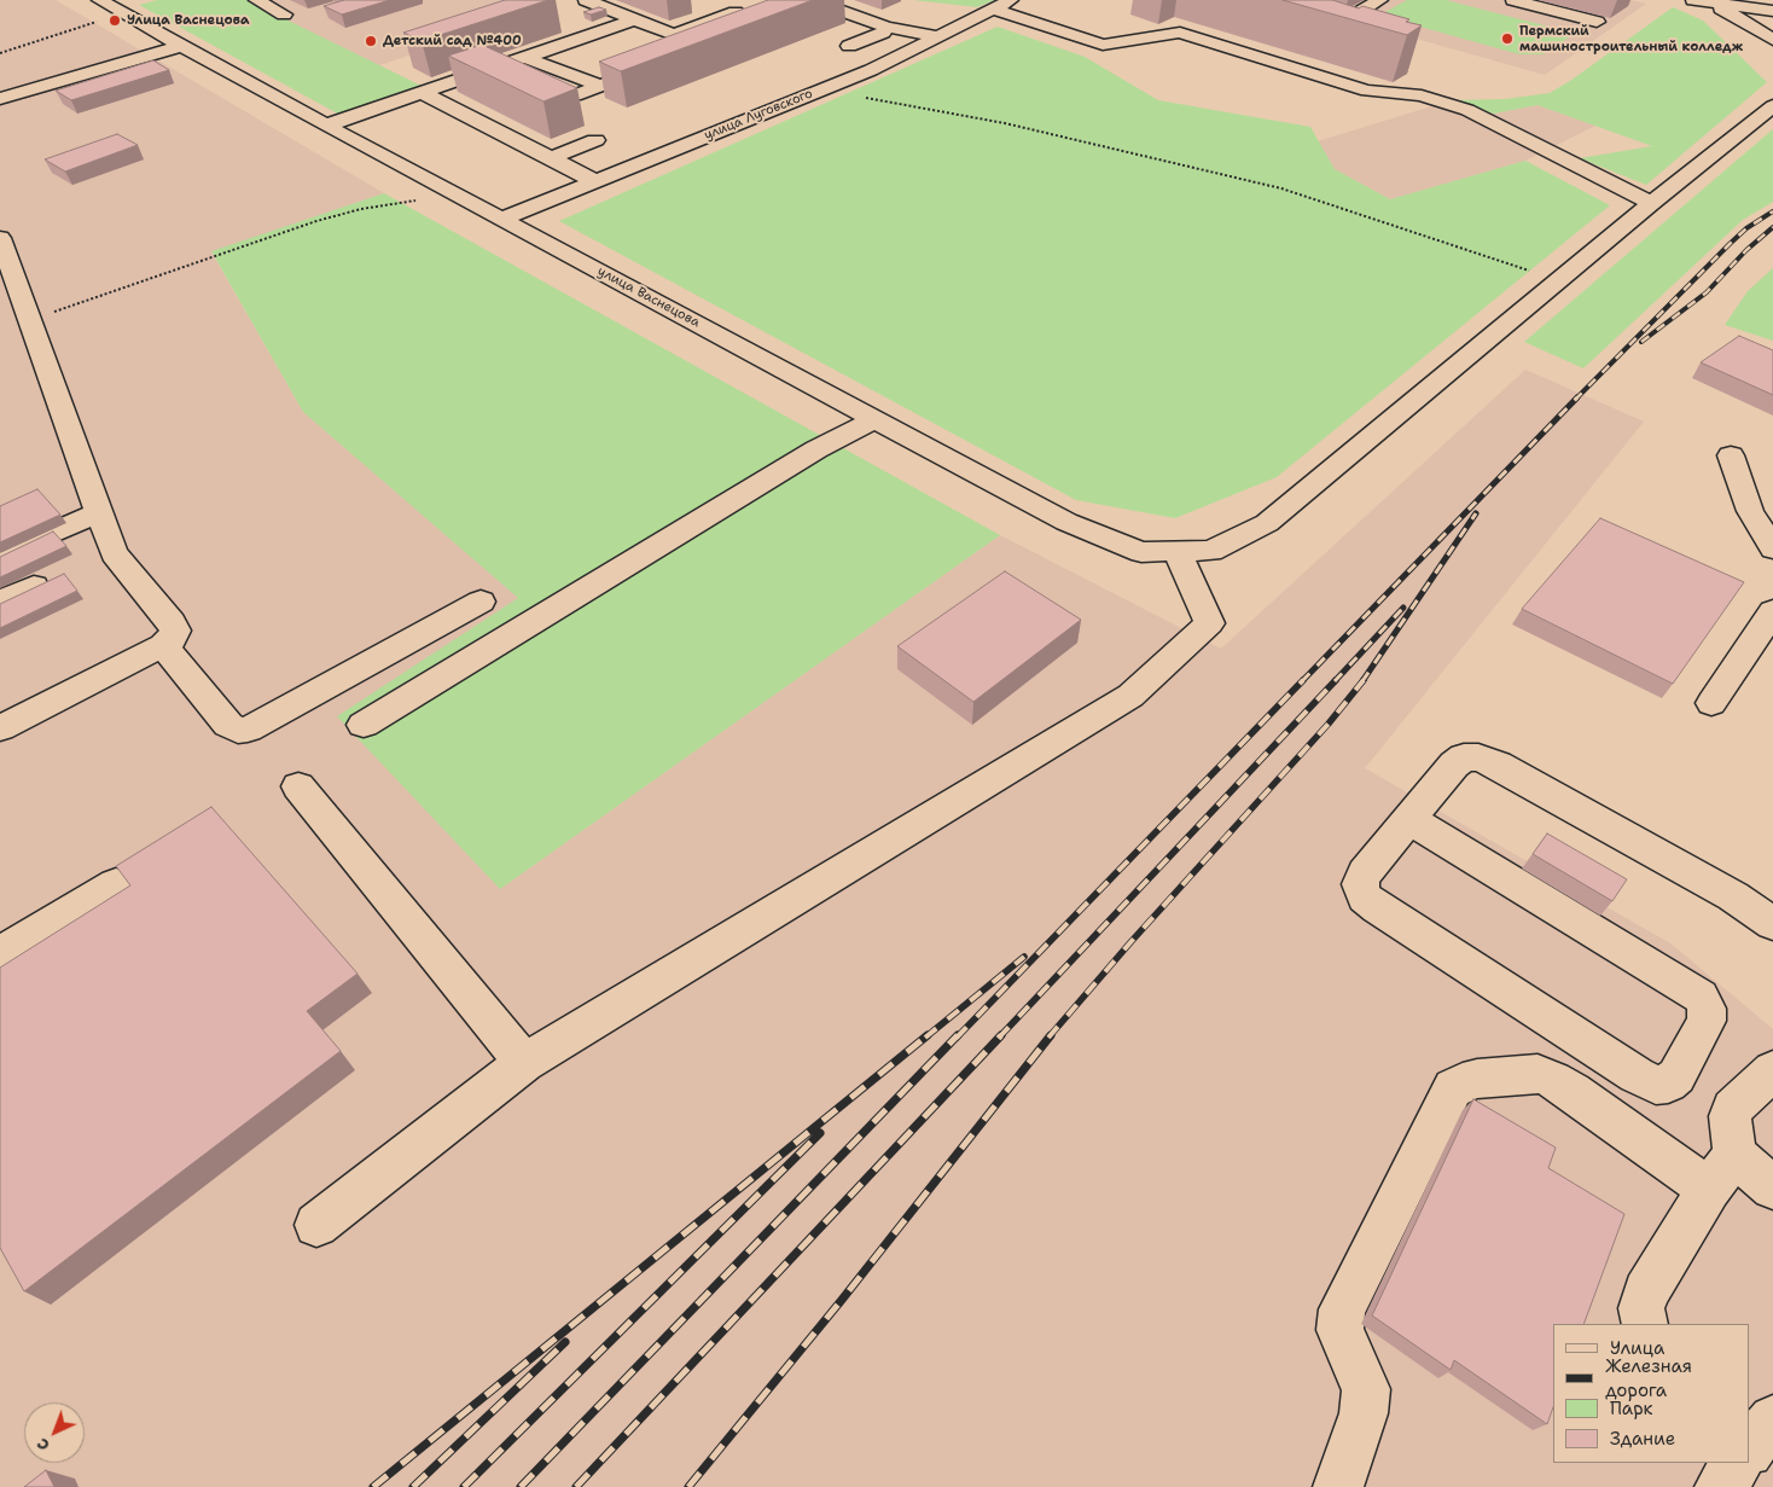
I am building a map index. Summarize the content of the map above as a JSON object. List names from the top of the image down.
{
  "streets": {
    "street": ["улица Луговского", "улица Васнецова"]
  },
  "crossings": [
    ["улица Луговского", "улица Васнецова"]
  ],
  "places": ["Улица Васнецова", "Пермский машиностроительный колледж", "Детский сад №400"],
  "legend": [
    "Улица",
    "Железная дорога",
    "Парк",
    "Здание"
  ],
  "north": "bottom left"
}
